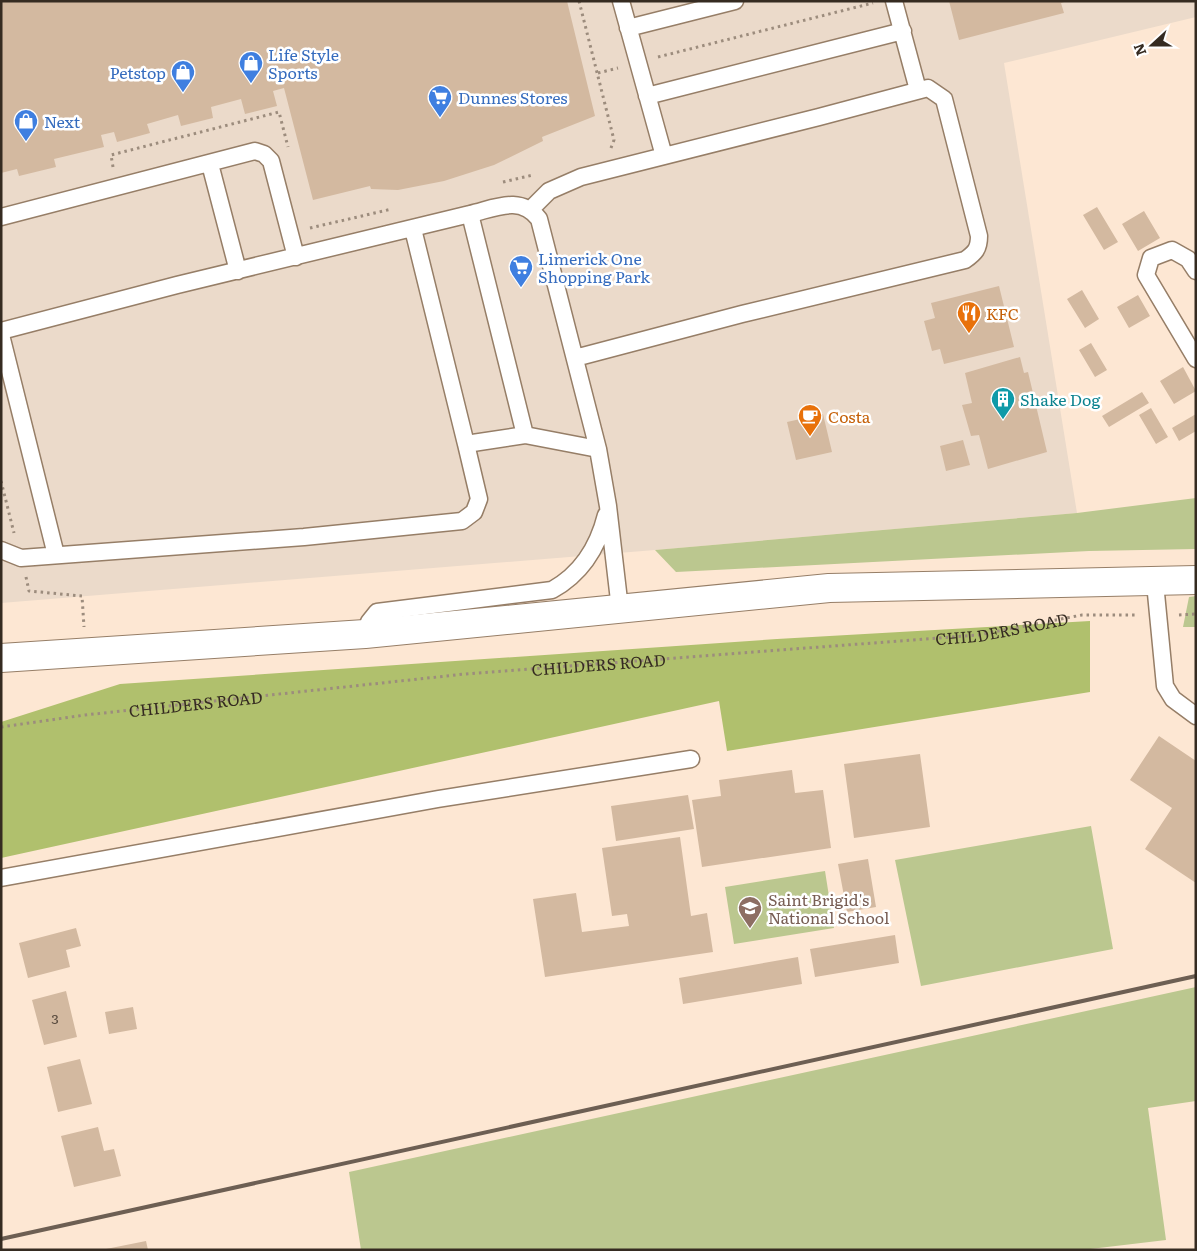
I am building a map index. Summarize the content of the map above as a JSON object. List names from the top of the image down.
{
  "streets": {
    "path": ["CHILDERS ROAD"]
  },
  "places": {
    "shop": ["Life Style Sports", "Petstop", "Next"],
    "supermarket": ["Dunnes Stores", "Limerick One Shopping Park"],
    "restaurant": ["KFC"],
    "building": ["Shake Dog"],
    "cafe": ["Costa"],
    "school or university": ["Saint Brigid's National School"]
  },
  "house_numbers": ["3"],
  "north": "left"
}
